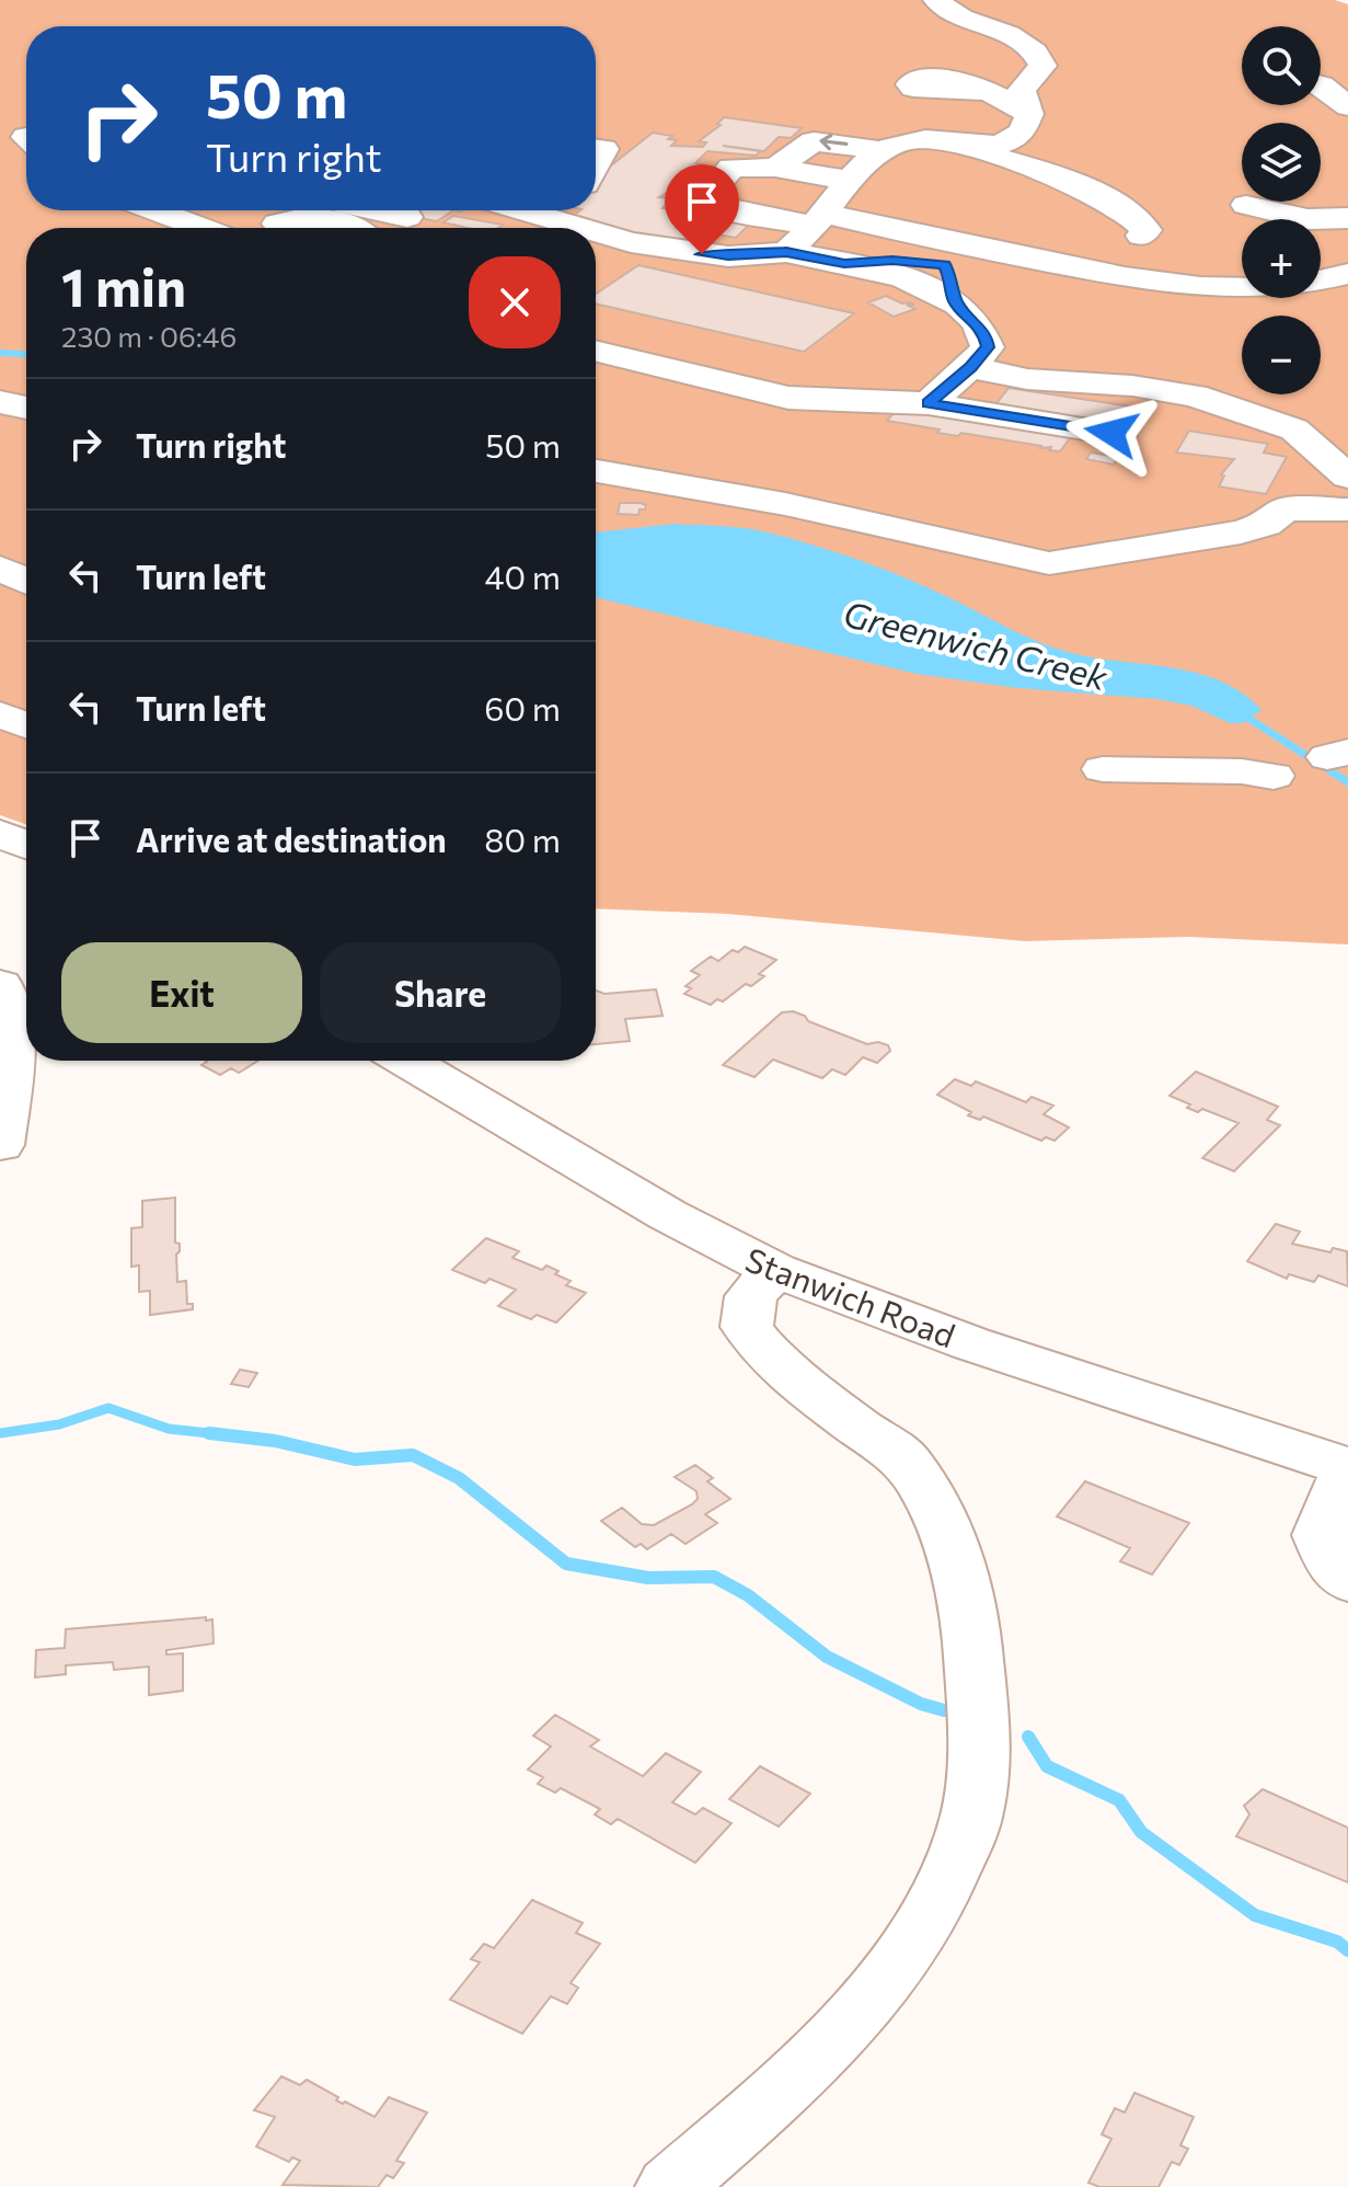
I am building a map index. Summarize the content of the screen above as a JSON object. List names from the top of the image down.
{
  "streets": {
    "street": ["Stanwich Road"]
  },
  "water": ["Greenwich Creek"],
  "page": {
    "map_buttons": ["+", "−"],
    "turn": ["50 m", "Turn right"],
    "heading": ["1 min", "230 m · 06:46"],
    "list": [
      {
        "name": "Turn right",
        "value": "50 m"
      },
      {
        "name": "Turn left",
        "value": "40 m"
      },
      {
        "name": "Turn left",
        "value": "60 m"
      },
      {
        "name": "Arrive at destination",
        "value": "80 m"
      }
    ],
    "buttons": ["Exit", "Share"]
  }
}
